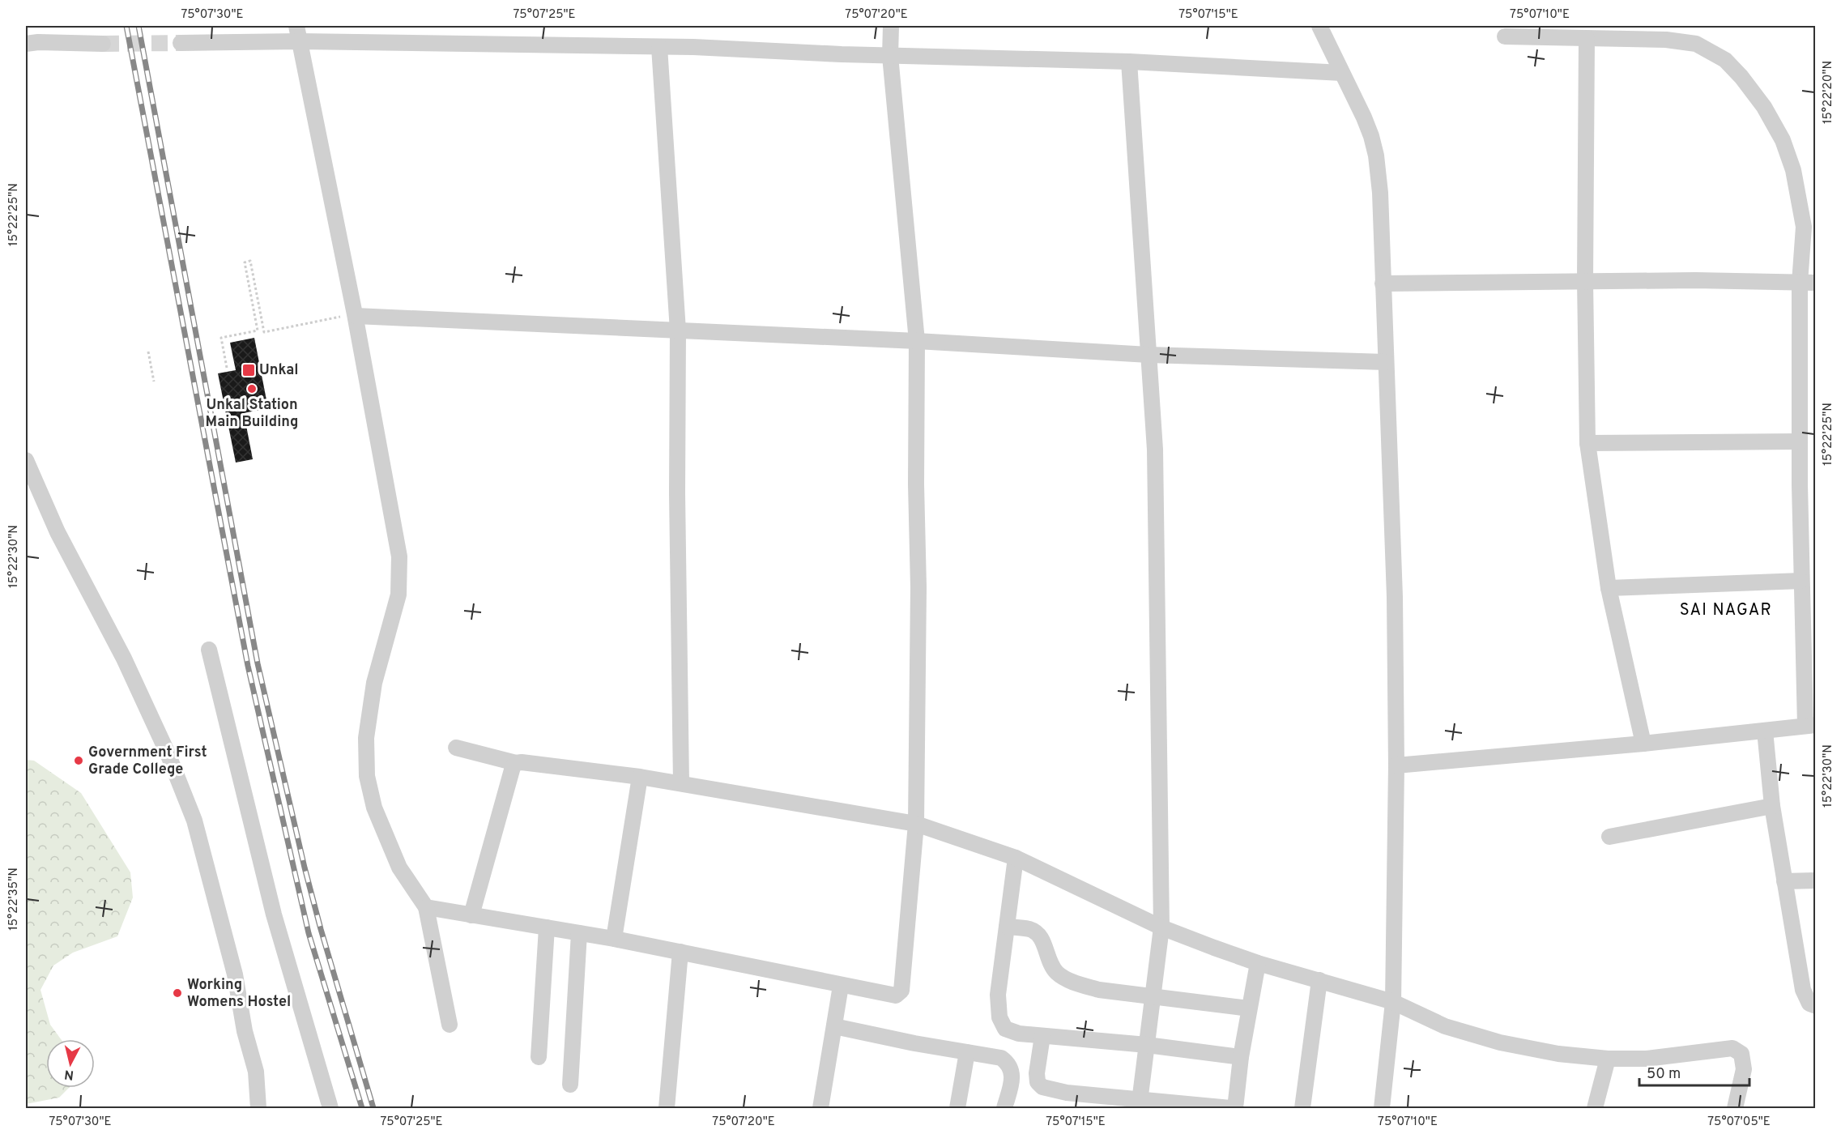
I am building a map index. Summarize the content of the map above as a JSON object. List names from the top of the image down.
{
  "districts": ["SAI NAGAR"],
  "places": {
    "transit": ["Unkal"],
    "other": ["Unkal Station Main Building", "Government First Grade College", "Working Womens Hostel"]
  },
  "scale_bar": "50 m",
  "north": "bottom",
  "coordinates": [
    "75°07'30\"E",
    "75°07'25\"E",
    "75°07'20\"E",
    "75°07'15\"E",
    "75°07'10\"E",
    "15°22'20\"N",
    "15°22'25\"N",
    "15°22'30\"N",
    "15°22'35\"N",
    "75°07'05\"E"
  ]
}
